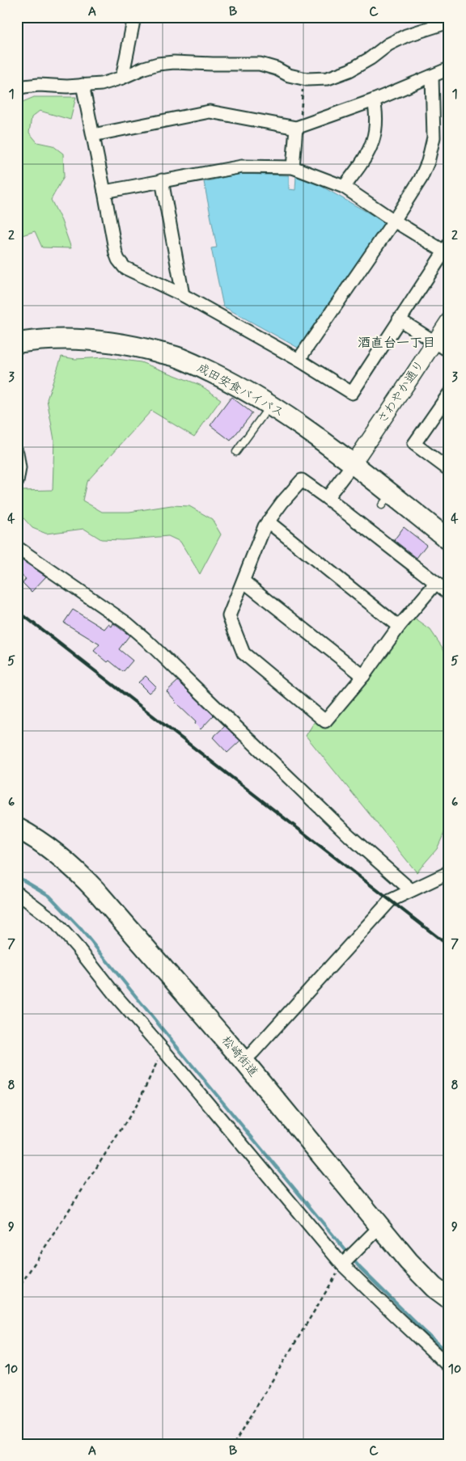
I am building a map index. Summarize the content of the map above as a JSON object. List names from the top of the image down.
{
  "streets": {
    "main road": ["成田安食バイパス", "松崎街道"],
    "street": ["さわやか通り"]
  },
  "crossings": [
    ["成田安食バイパス", "さわやか通り"]
  ],
  "districts": ["酒直台一丁目"],
  "grid": {
    "columns": ["A", "B", "C"],
    "rows": [
      "1",
      "2",
      "3",
      "4",
      "5",
      "6",
      "7",
      "8",
      "9",
      "10"
    ]
  }
}
